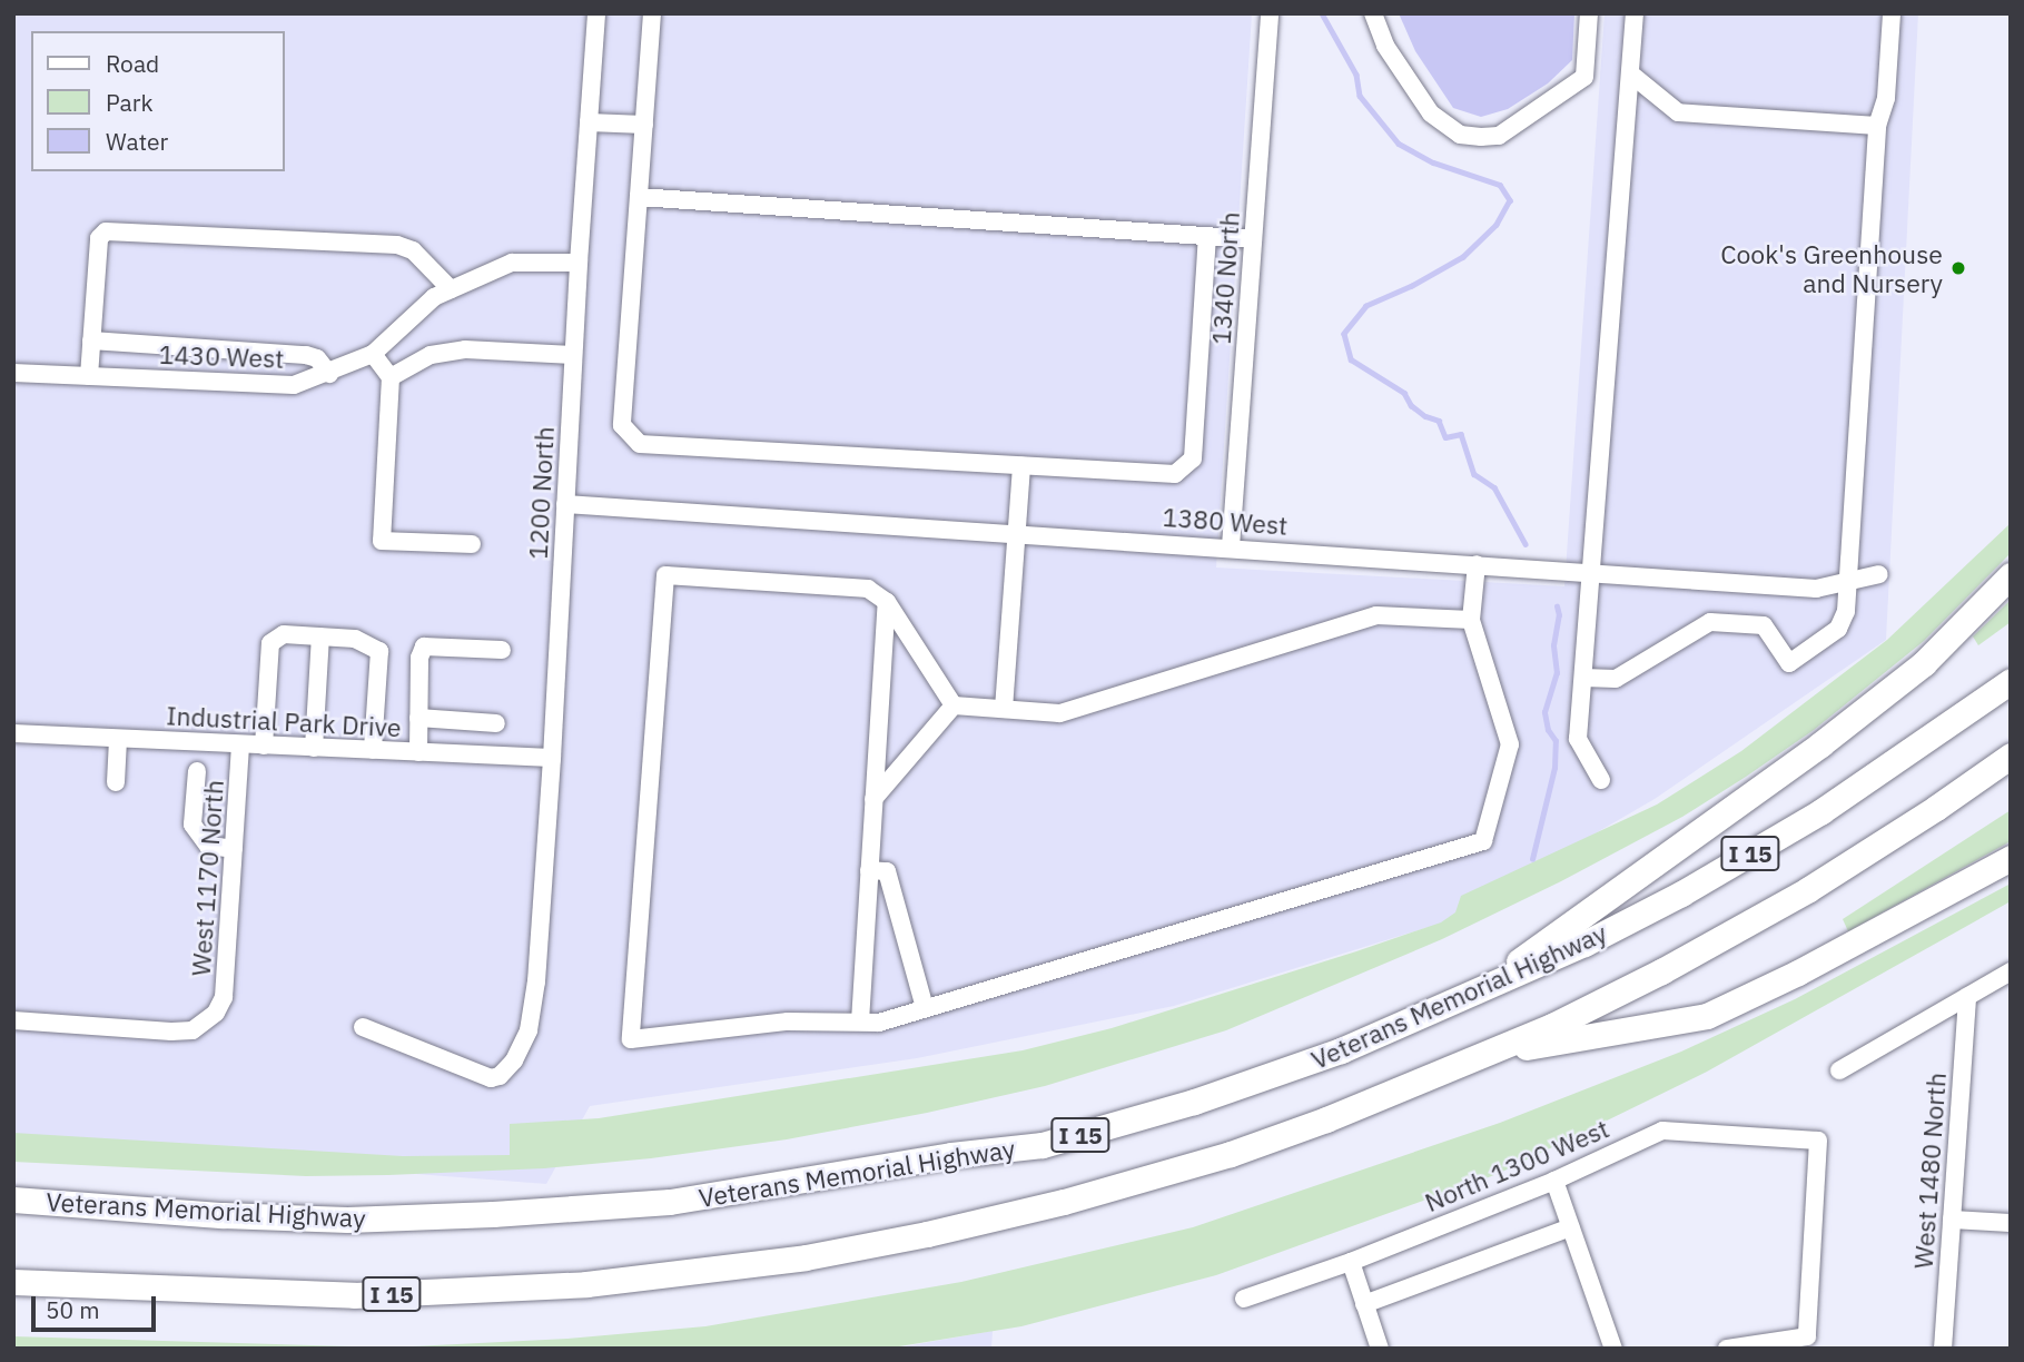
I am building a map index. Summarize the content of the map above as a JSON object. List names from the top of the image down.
{
  "streets": {
    "highway": ["I 15", "Veterans Memorial Highway"],
    "street": [
      "1340 North",
      "1430 West",
      "1200 North",
      "1380 West",
      "Industrial Park Drive",
      "West 1170 North",
      "North 1300 West",
      "West 1480 North"
    ]
  },
  "crossings": [
    ["1340 North", "1380 West"],
    ["1430 West", "1200 North"],
    ["1200 North", "1380 West"],
    ["1200 North", "Industrial Park Drive"],
    ["Industrial Park Drive", "West 1170 North"]
  ],
  "places": ["Cook's Greenhouse and Nursery"],
  "legend": ["Road", "Park", "Water"],
  "scale_bar": "50 m"
}
